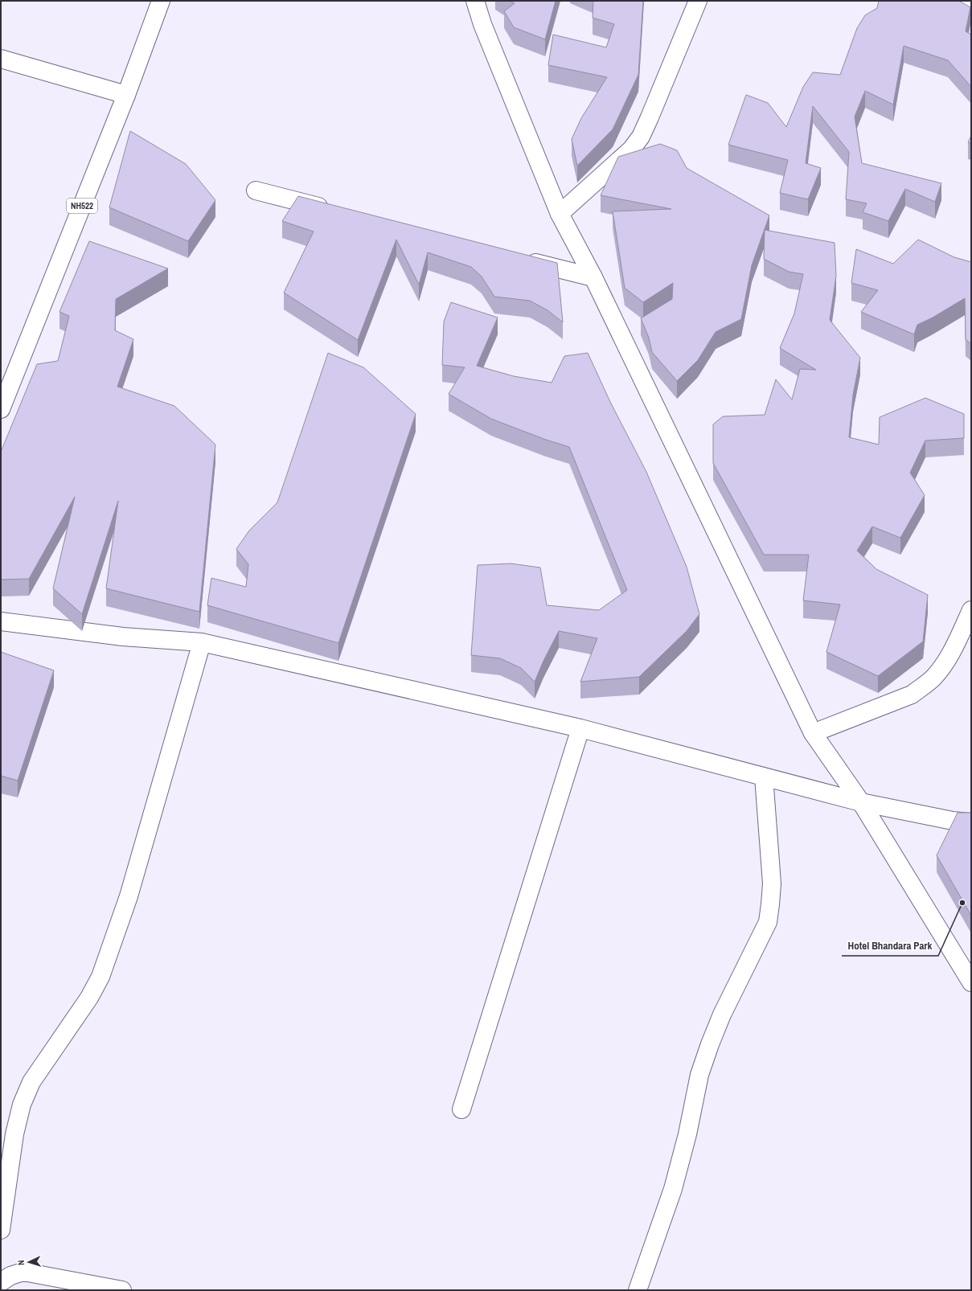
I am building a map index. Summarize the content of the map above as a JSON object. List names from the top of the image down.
{
  "streets": {
    "main road": ["NH522"]
  },
  "places": ["Hotel Bhandara Park"],
  "north": "left"
}
